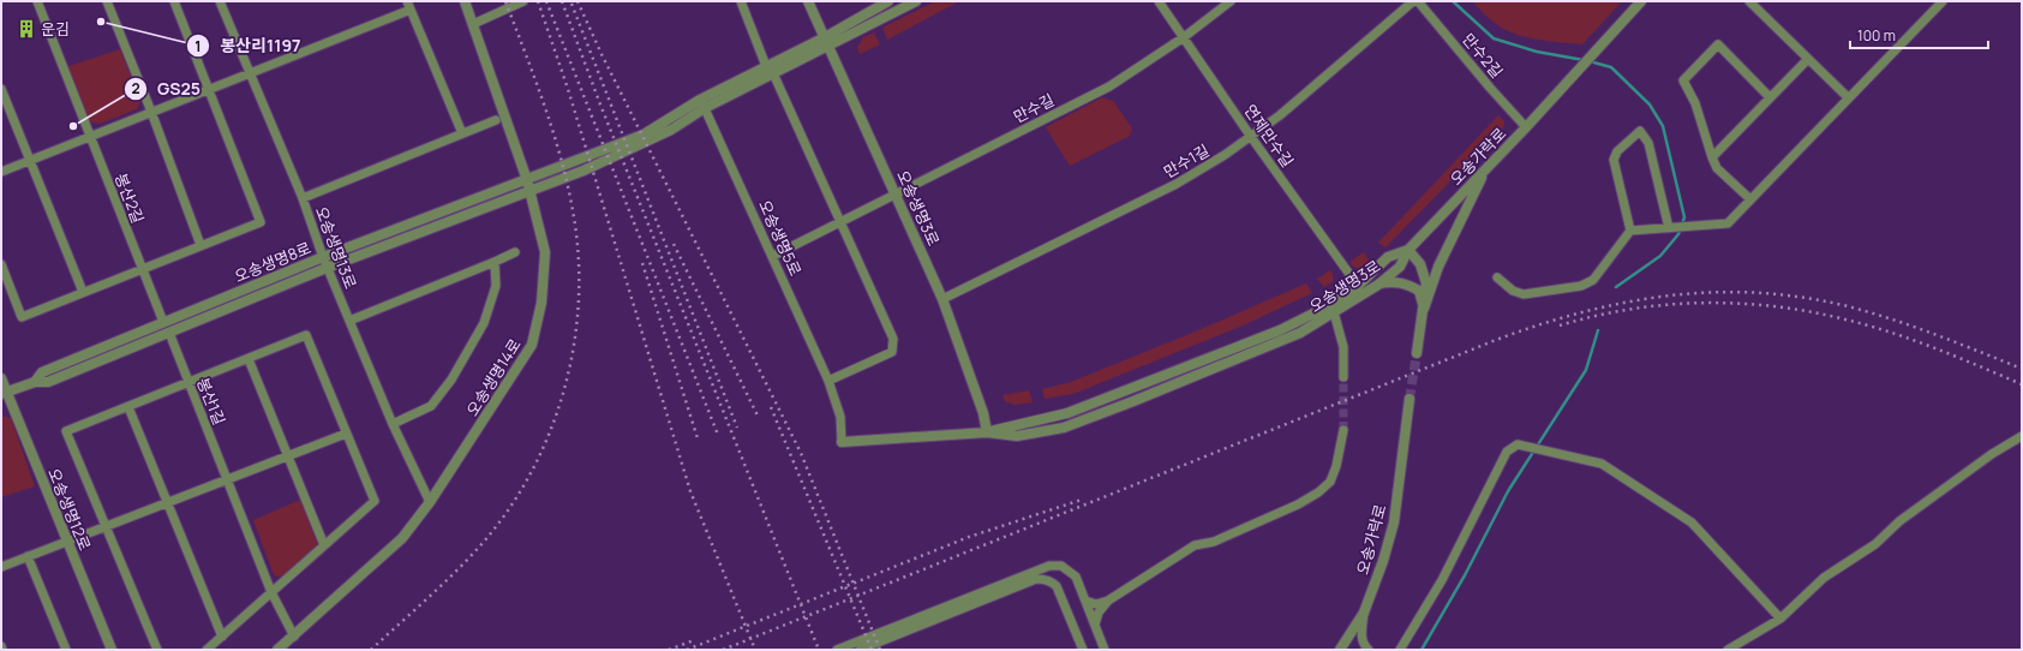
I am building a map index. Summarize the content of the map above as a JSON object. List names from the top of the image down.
{
  "streets": {
    "street": [
      "만수2길",
      "만수길",
      "연제만수길",
      "오송가락로",
      "만수1길",
      "봉산2길",
      "오송생명3로",
      "오송생명5로",
      "오송생명13로",
      "오송생명8로",
      "오송생명14로",
      "봉산1길",
      "오송생명12로"
    ]
  },
  "crossings": [
    ["만수2길", "오송가락로"],
    ["만수길", "연제만수길"],
    ["만수길", "오송생명3로"],
    ["만수길", "오송생명5로"],
    ["연제만수길", "만수1길"],
    ["연제만수길", "오송생명3로"],
    ["오송가락로", "오송생명3로"],
    ["만수1길", "오송생명3로"],
    ["봉산2길", "오송생명8로"],
    ["오송생명3로", "오송생명5로"],
    ["오송생명5로", "오송생명8로"],
    ["오송생명13로", "오송생명8로"],
    ["오송생명13로", "오송생명14로"],
    ["오송생명8로", "오송생명14로"],
    ["오송생명8로", "봉산1길"],
    ["오송생명8로", "오송생명12로"],
    ["오송생명14로", "봉산1길"]
  ],
  "places": {
    "other": ["봉산리1197", "GS25"],
    "building": ["운김"]
  },
  "scale_bar": "100 m"
}
